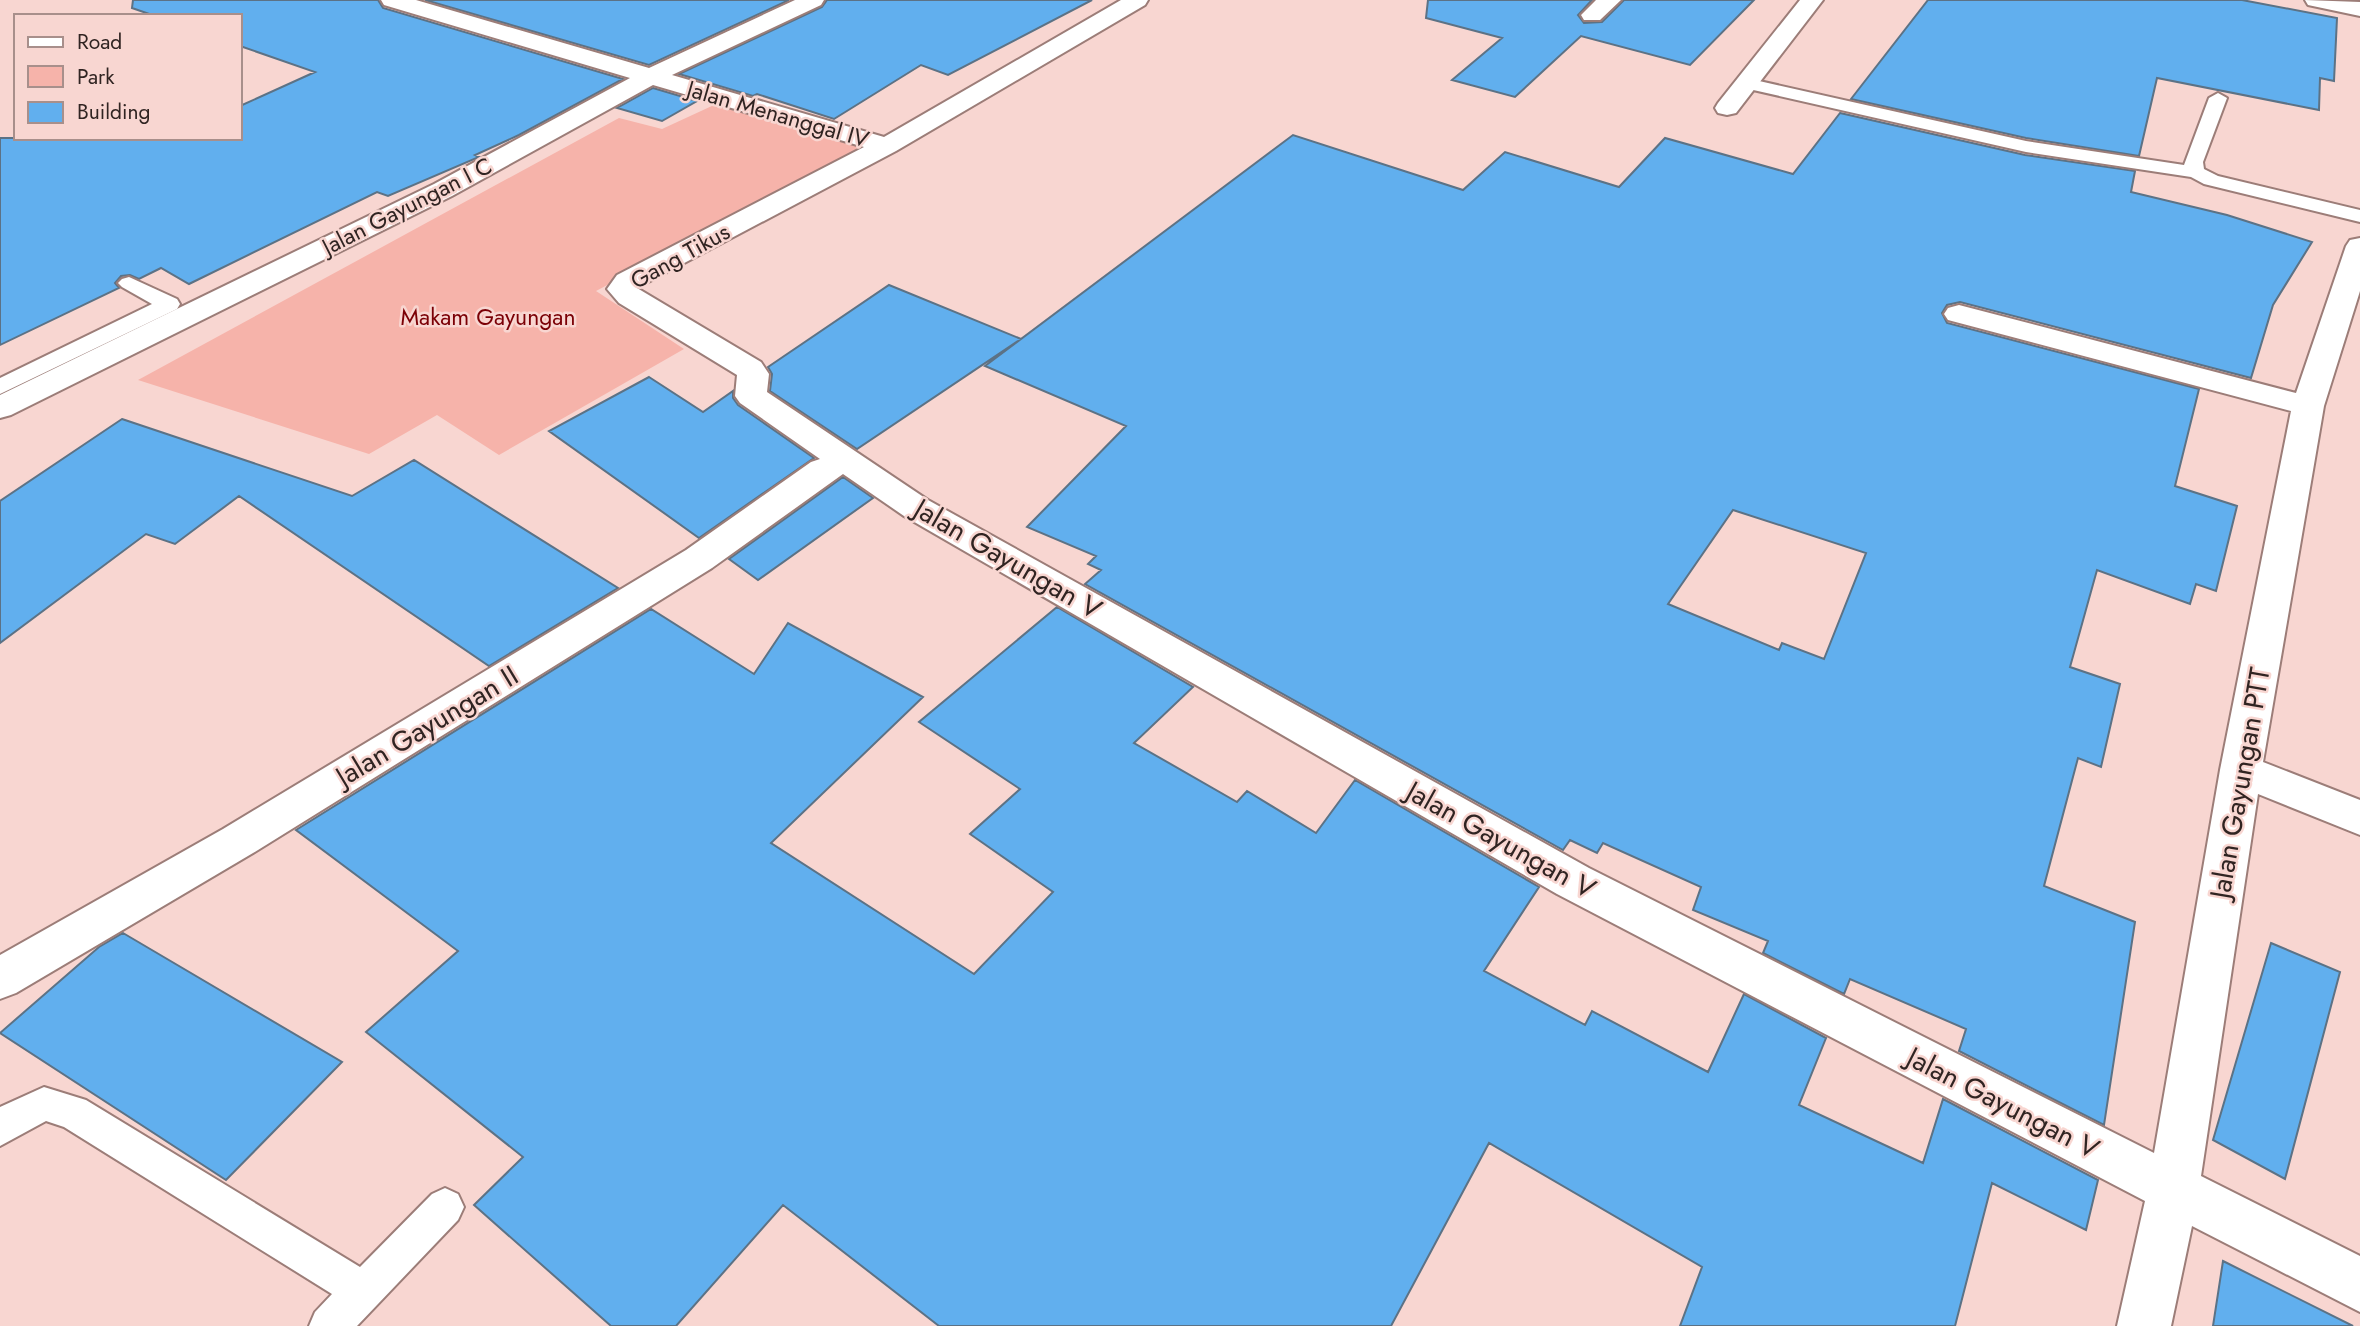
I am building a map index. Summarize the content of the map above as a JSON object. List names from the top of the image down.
{
  "streets": {
    "street": [
      "Jalan Menanggal IV",
      "Jalan Gayungan I C",
      "Gang Tikus",
      "Jalan Gayungan V",
      "Jalan Gayungan II",
      "Jalan Gayungan PTT"
    ]
  },
  "crossings": [
    ["Jalan Menanggal IV", "Jalan Gayungan I C"],
    ["Jalan Menanggal IV", "Gang Tikus"],
    ["Gang Tikus", "Jalan Gayungan V"],
    ["Gang Tikus", "Jalan Gayungan II"],
    ["Jalan Gayungan V", "Jalan Gayungan II"],
    ["Jalan Gayungan V", "Jalan Gayungan PTT"]
  ],
  "parks": ["Makam Gayungan"],
  "legend": ["Road", "Park", "Building"]
}
